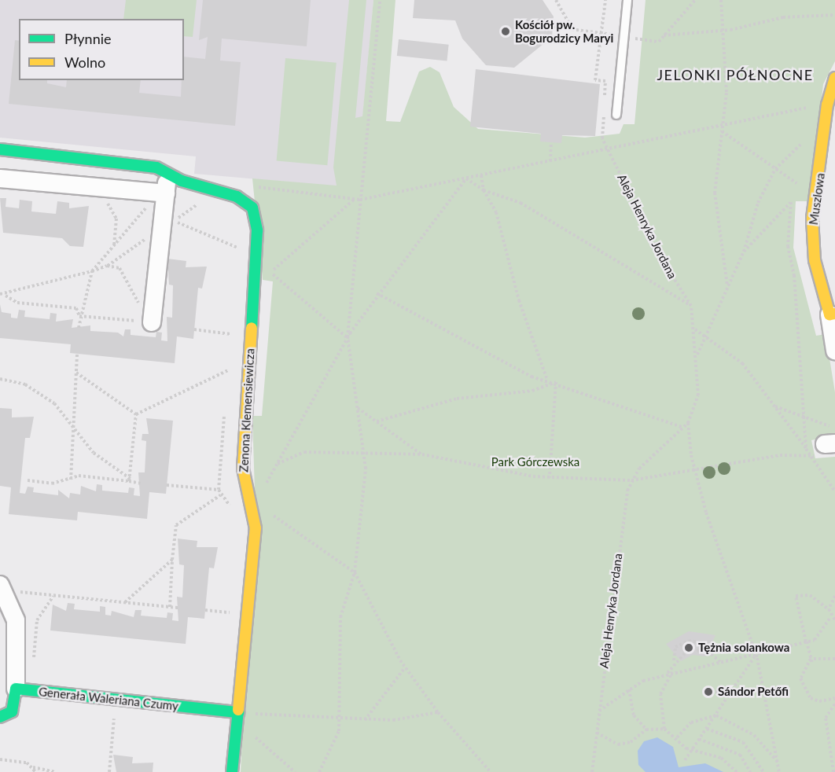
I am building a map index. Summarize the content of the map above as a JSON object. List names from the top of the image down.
{
  "streets": {
    "street": ["Muszlowa", "Zenona Klemensiewicza", "Generała Waleriana Czumy"],
    "path": ["Aleja Henryka Jordana"]
  },
  "crossings": [
    ["Zenona Klemensiewicza", "Generała Waleriana Czumy"]
  ],
  "districts": ["JELONKI PÓŁNOCNE"],
  "parks": ["Park Górczewska"],
  "places": ["Kościół pw. Bogurodzicy Maryi", "Tężnia solankowa", "Sándor Petőfi"],
  "legend": ["Płynnie", "Wolno"]
}
